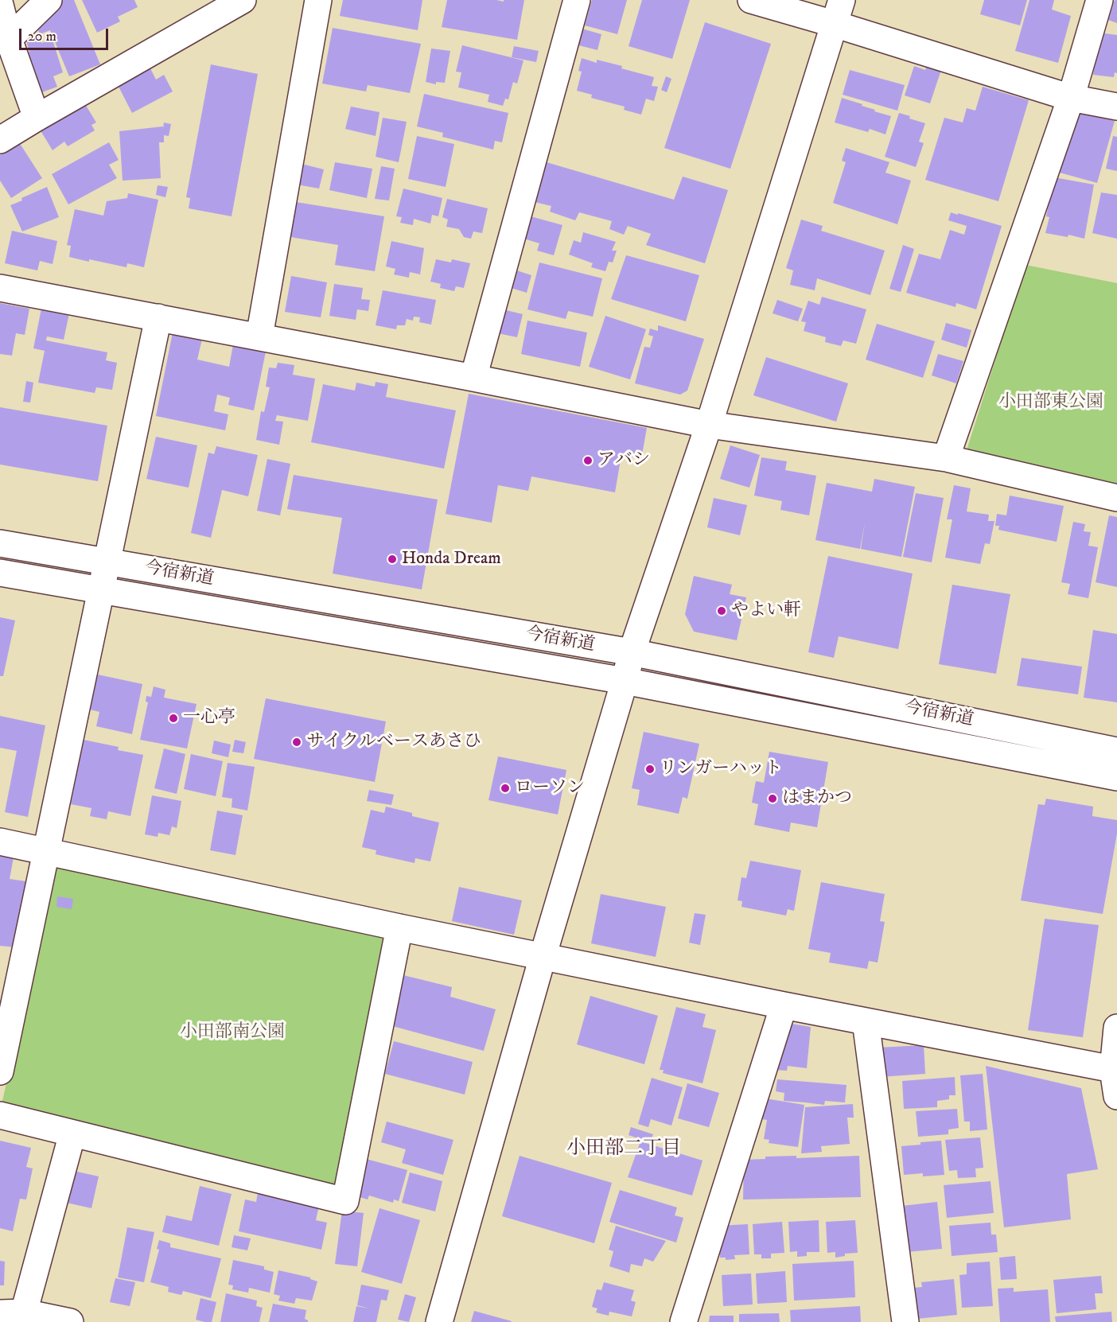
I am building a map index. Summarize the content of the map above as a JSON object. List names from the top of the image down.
{
  "streets": {
    "main road": ["今宿新道"]
  },
  "districts": ["小田部二丁目"],
  "parks": ["小田部東公園", "小田部南公園"],
  "places": [
    "アバシ",
    "Honda Dream",
    "やよい軒",
    "一心亭",
    "サイクルベースあさひ",
    "リンガーハット",
    "ローソン",
    "はまかつ"
  ],
  "scale_bar": "20 m"
}
